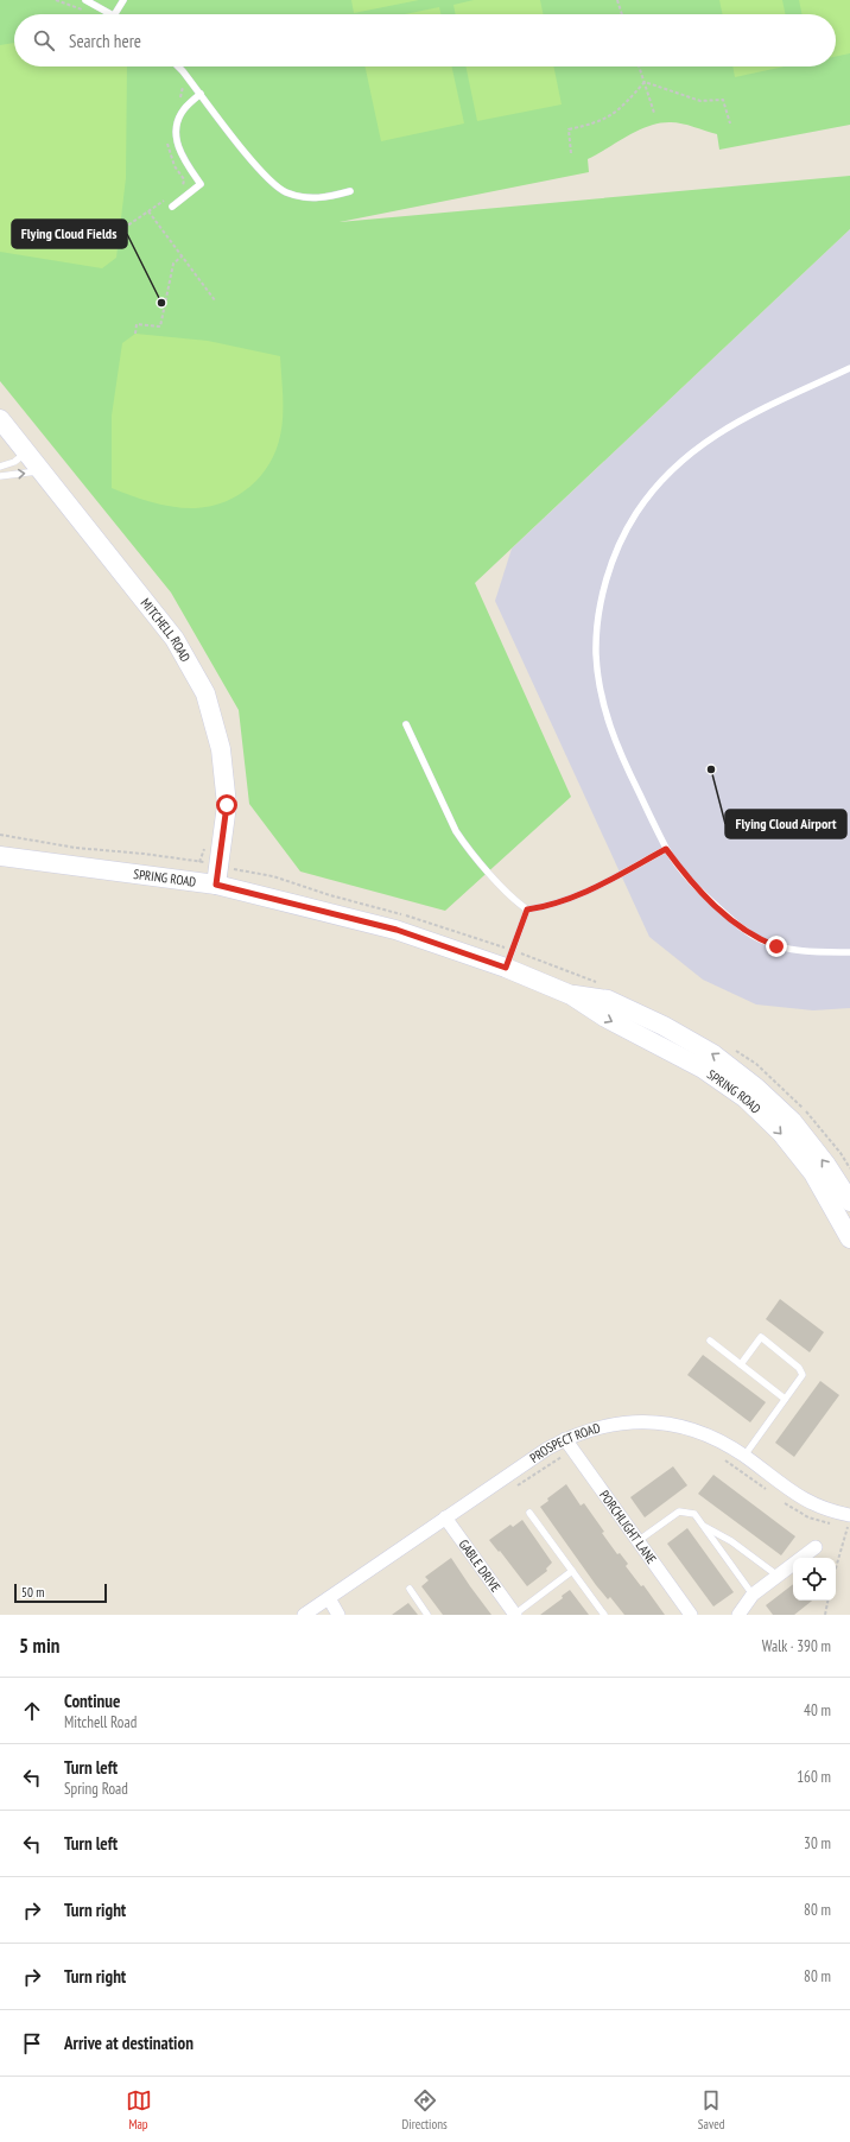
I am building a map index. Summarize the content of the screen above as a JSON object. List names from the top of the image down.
{
  "streets": {
    "main road": ["MITCHELL ROAD", "SPRING ROAD"],
    "street": ["PROSPECT ROAD", "PORCHLIGHT LANE", "GABLE DRIVE"]
  },
  "crossings": [
    ["MITCHELL ROAD", "SPRING ROAD"],
    ["PROSPECT ROAD", "PORCHLIGHT LANE"],
    ["PROSPECT ROAD", "GABLE DRIVE"]
  ],
  "places": ["Flying Cloud Fields", "Flying Cloud Airport"],
  "scale_bar": "50 m",
  "page": {
    "search": "Search here",
    "scale": "50 m",
    "heading": ["5 min", "Walk · 390 m"],
    "list": [
      ["Continue", "Mitchell Road", "40 m"],
      ["Turn left", "Spring Road", "160 m"],
      ["Turn left", "30 m"],
      ["Turn right", "80 m"],
      ["Turn right", "80 m"],
      "Arrive at destination"
    ],
    "nav": ["Map", "Directions", "Saved"]
  }
}
